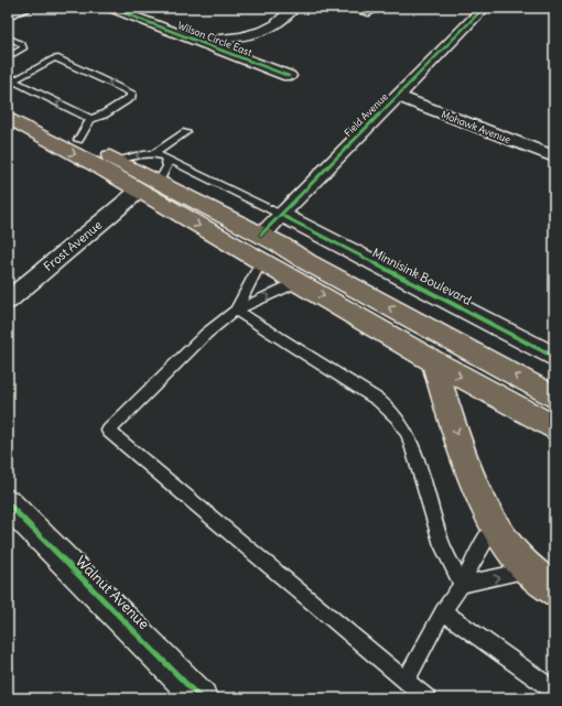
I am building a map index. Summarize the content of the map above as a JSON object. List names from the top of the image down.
{
  "streets": {
    "street": [
      "Wilson Circle East",
      "Field Avenue",
      "Mohawk Avenue",
      "Frost Avenue",
      "Minnisink Boulevard",
      "Walnut Avenue"
    ]
  },
  "crossings": [
    ["Field Avenue", "Mohawk Avenue"],
    ["Field Avenue", "Minnisink Boulevard"]
  ]
}
